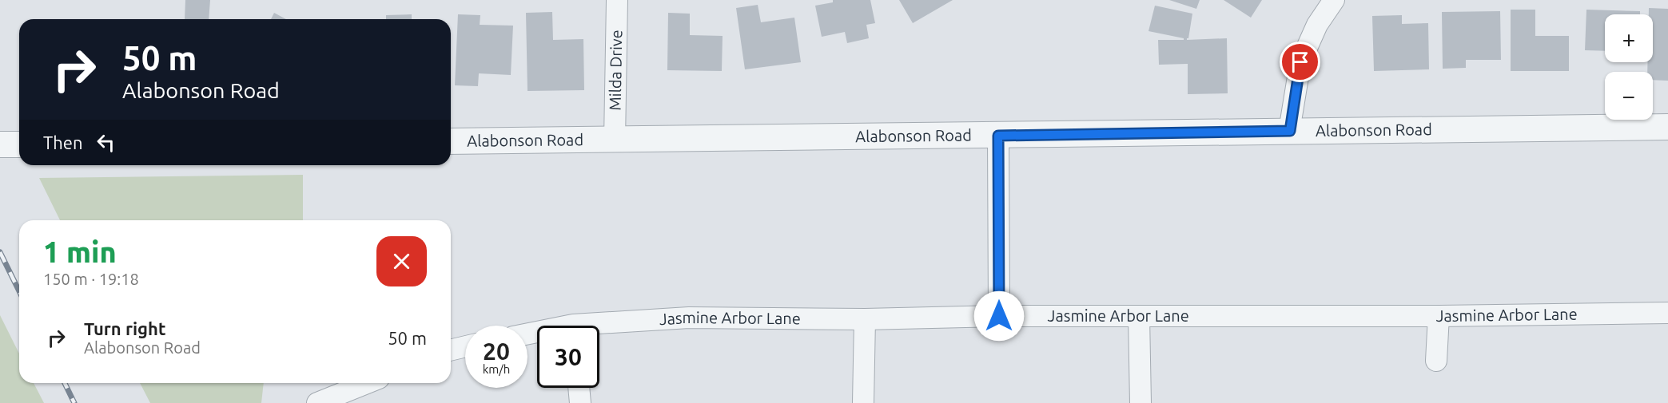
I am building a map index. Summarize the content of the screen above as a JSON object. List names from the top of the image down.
{
  "streets": {
    "street": ["Milda Drive", "Alabonson Road", "Jasmine Arbor Lane"]
  },
  "crossings": [
    ["Milda Drive", "Alabonson Road"]
  ],
  "page": {
    "map_buttons": ["+", "−"],
    "turn": ["50 m", "Alabonson Road"],
    "then": "Then",
    "heading": ["1 min", "150 m · 19:18"],
    "list": [
      {
        "name": "Turn right",
        "note": "Alabonson Road",
        "value": "50 m"
      }
    ],
    "speed": "20 km/h",
    "limit": "30"
  }
}
